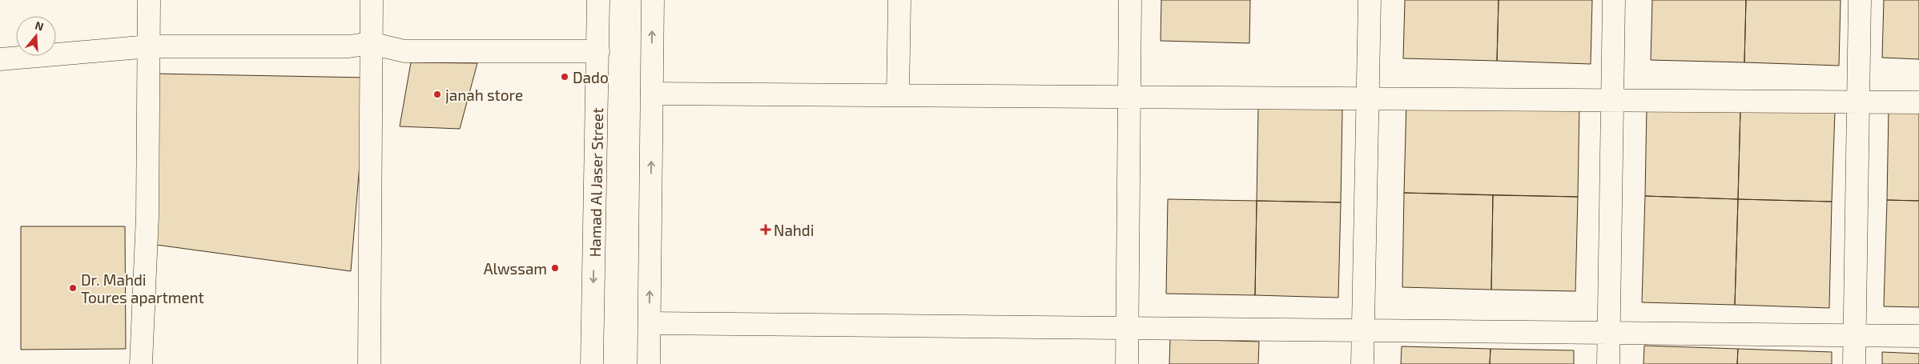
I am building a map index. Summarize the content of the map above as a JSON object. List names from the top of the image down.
{
  "streets": {
    "street": ["Hamad Al Jaser Street"]
  },
  "places": {
    "other": [
      "Dado",
      "janah store",
      "Alwssam",
      "Dr. Mahdi Toures apartment"
    ],
    "health": ["Nahdi"]
  },
  "north": "top"
}
